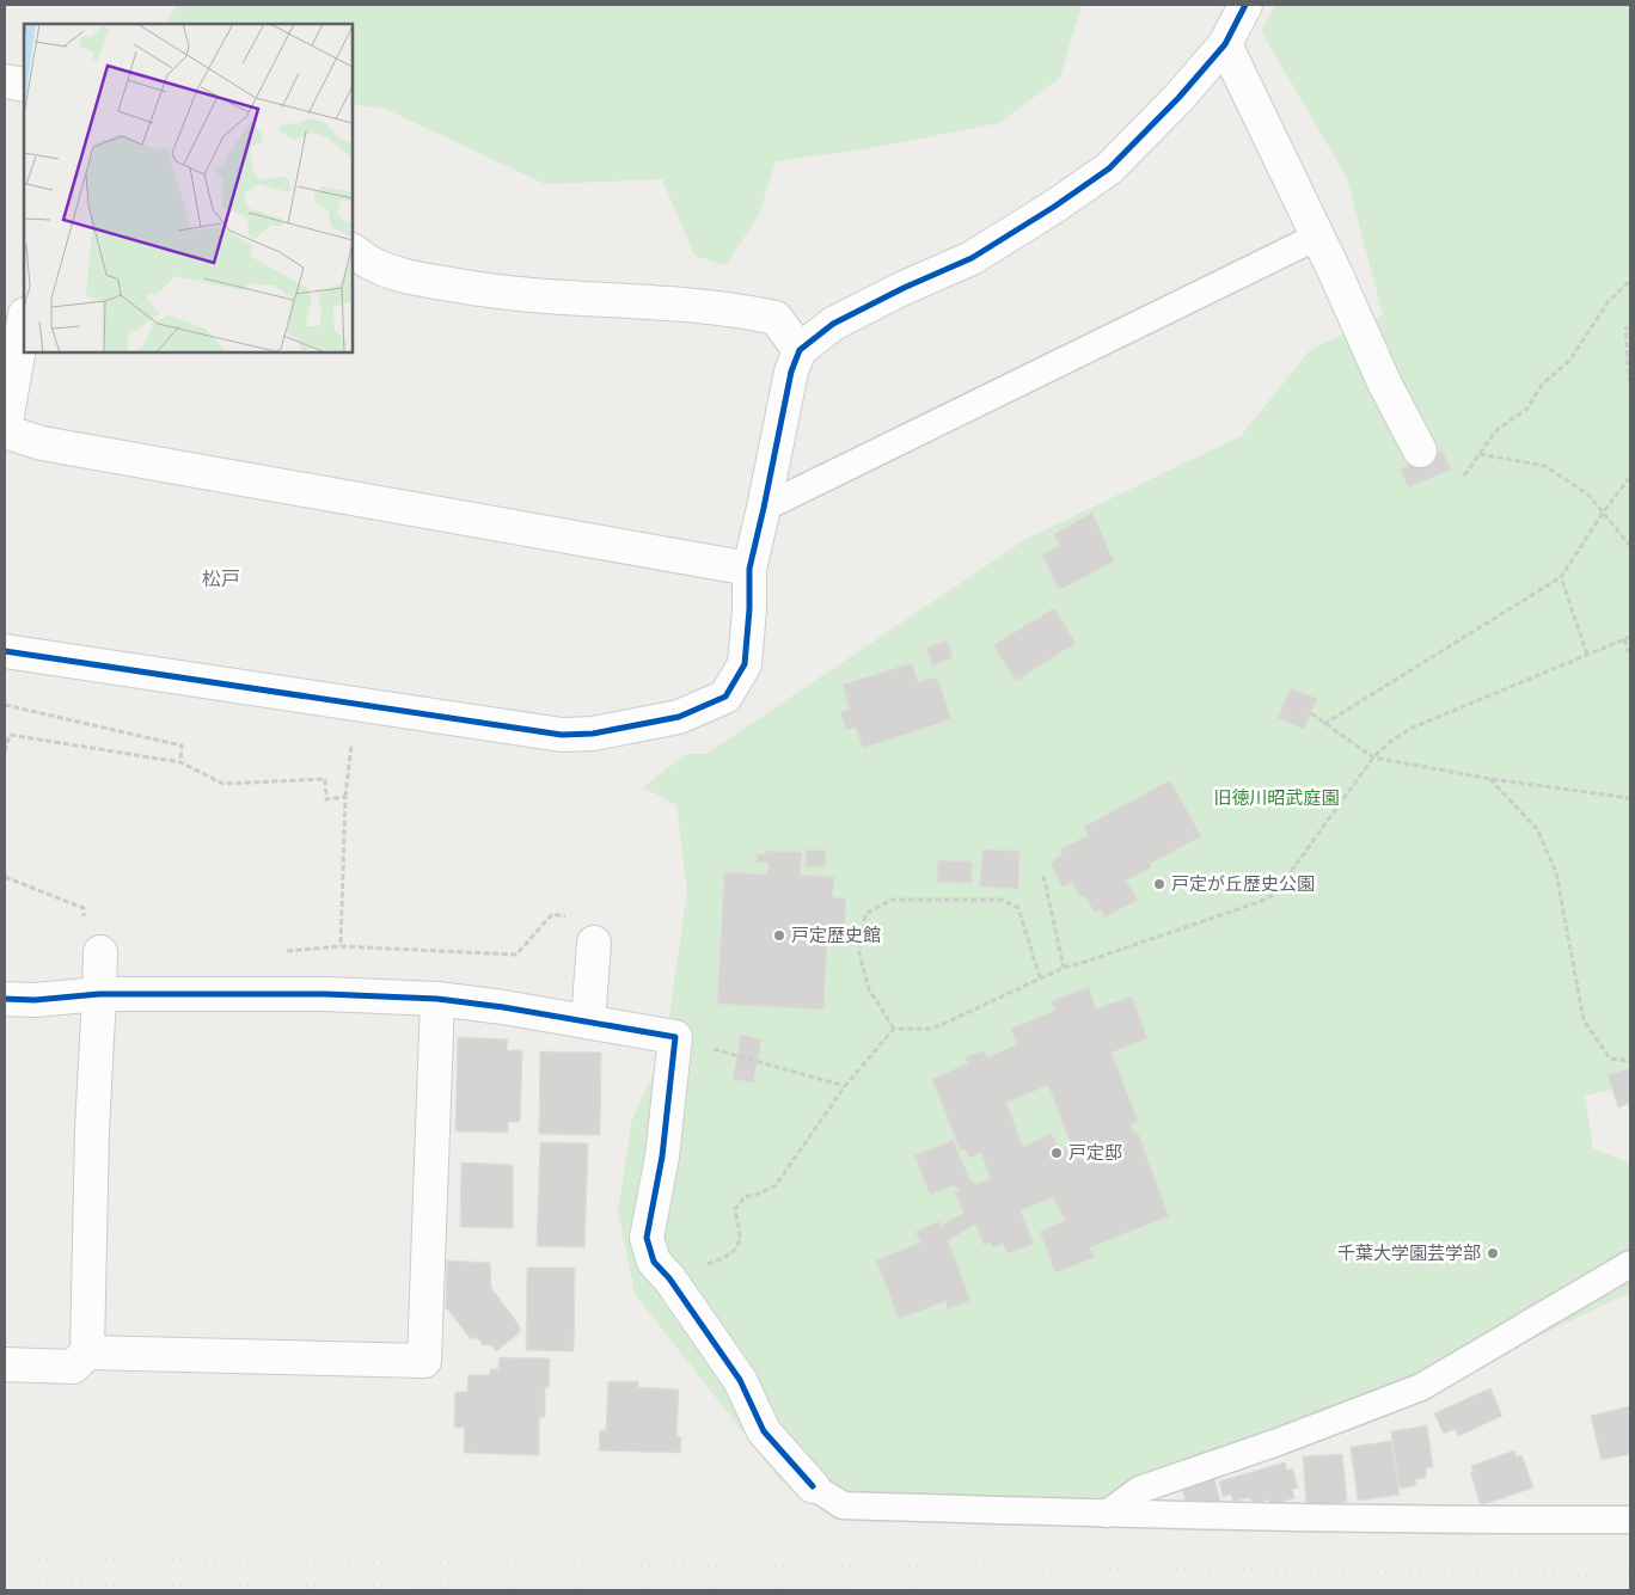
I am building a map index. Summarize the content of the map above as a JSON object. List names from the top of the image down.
{
  "districts": ["松戸"],
  "parks": ["旧徳川昭武庭園"],
  "places": [
    "戸定が丘歴史公園",
    "戸定歴史館",
    "戸定邸",
    "千葉大学園芸学部"
  ]
}
